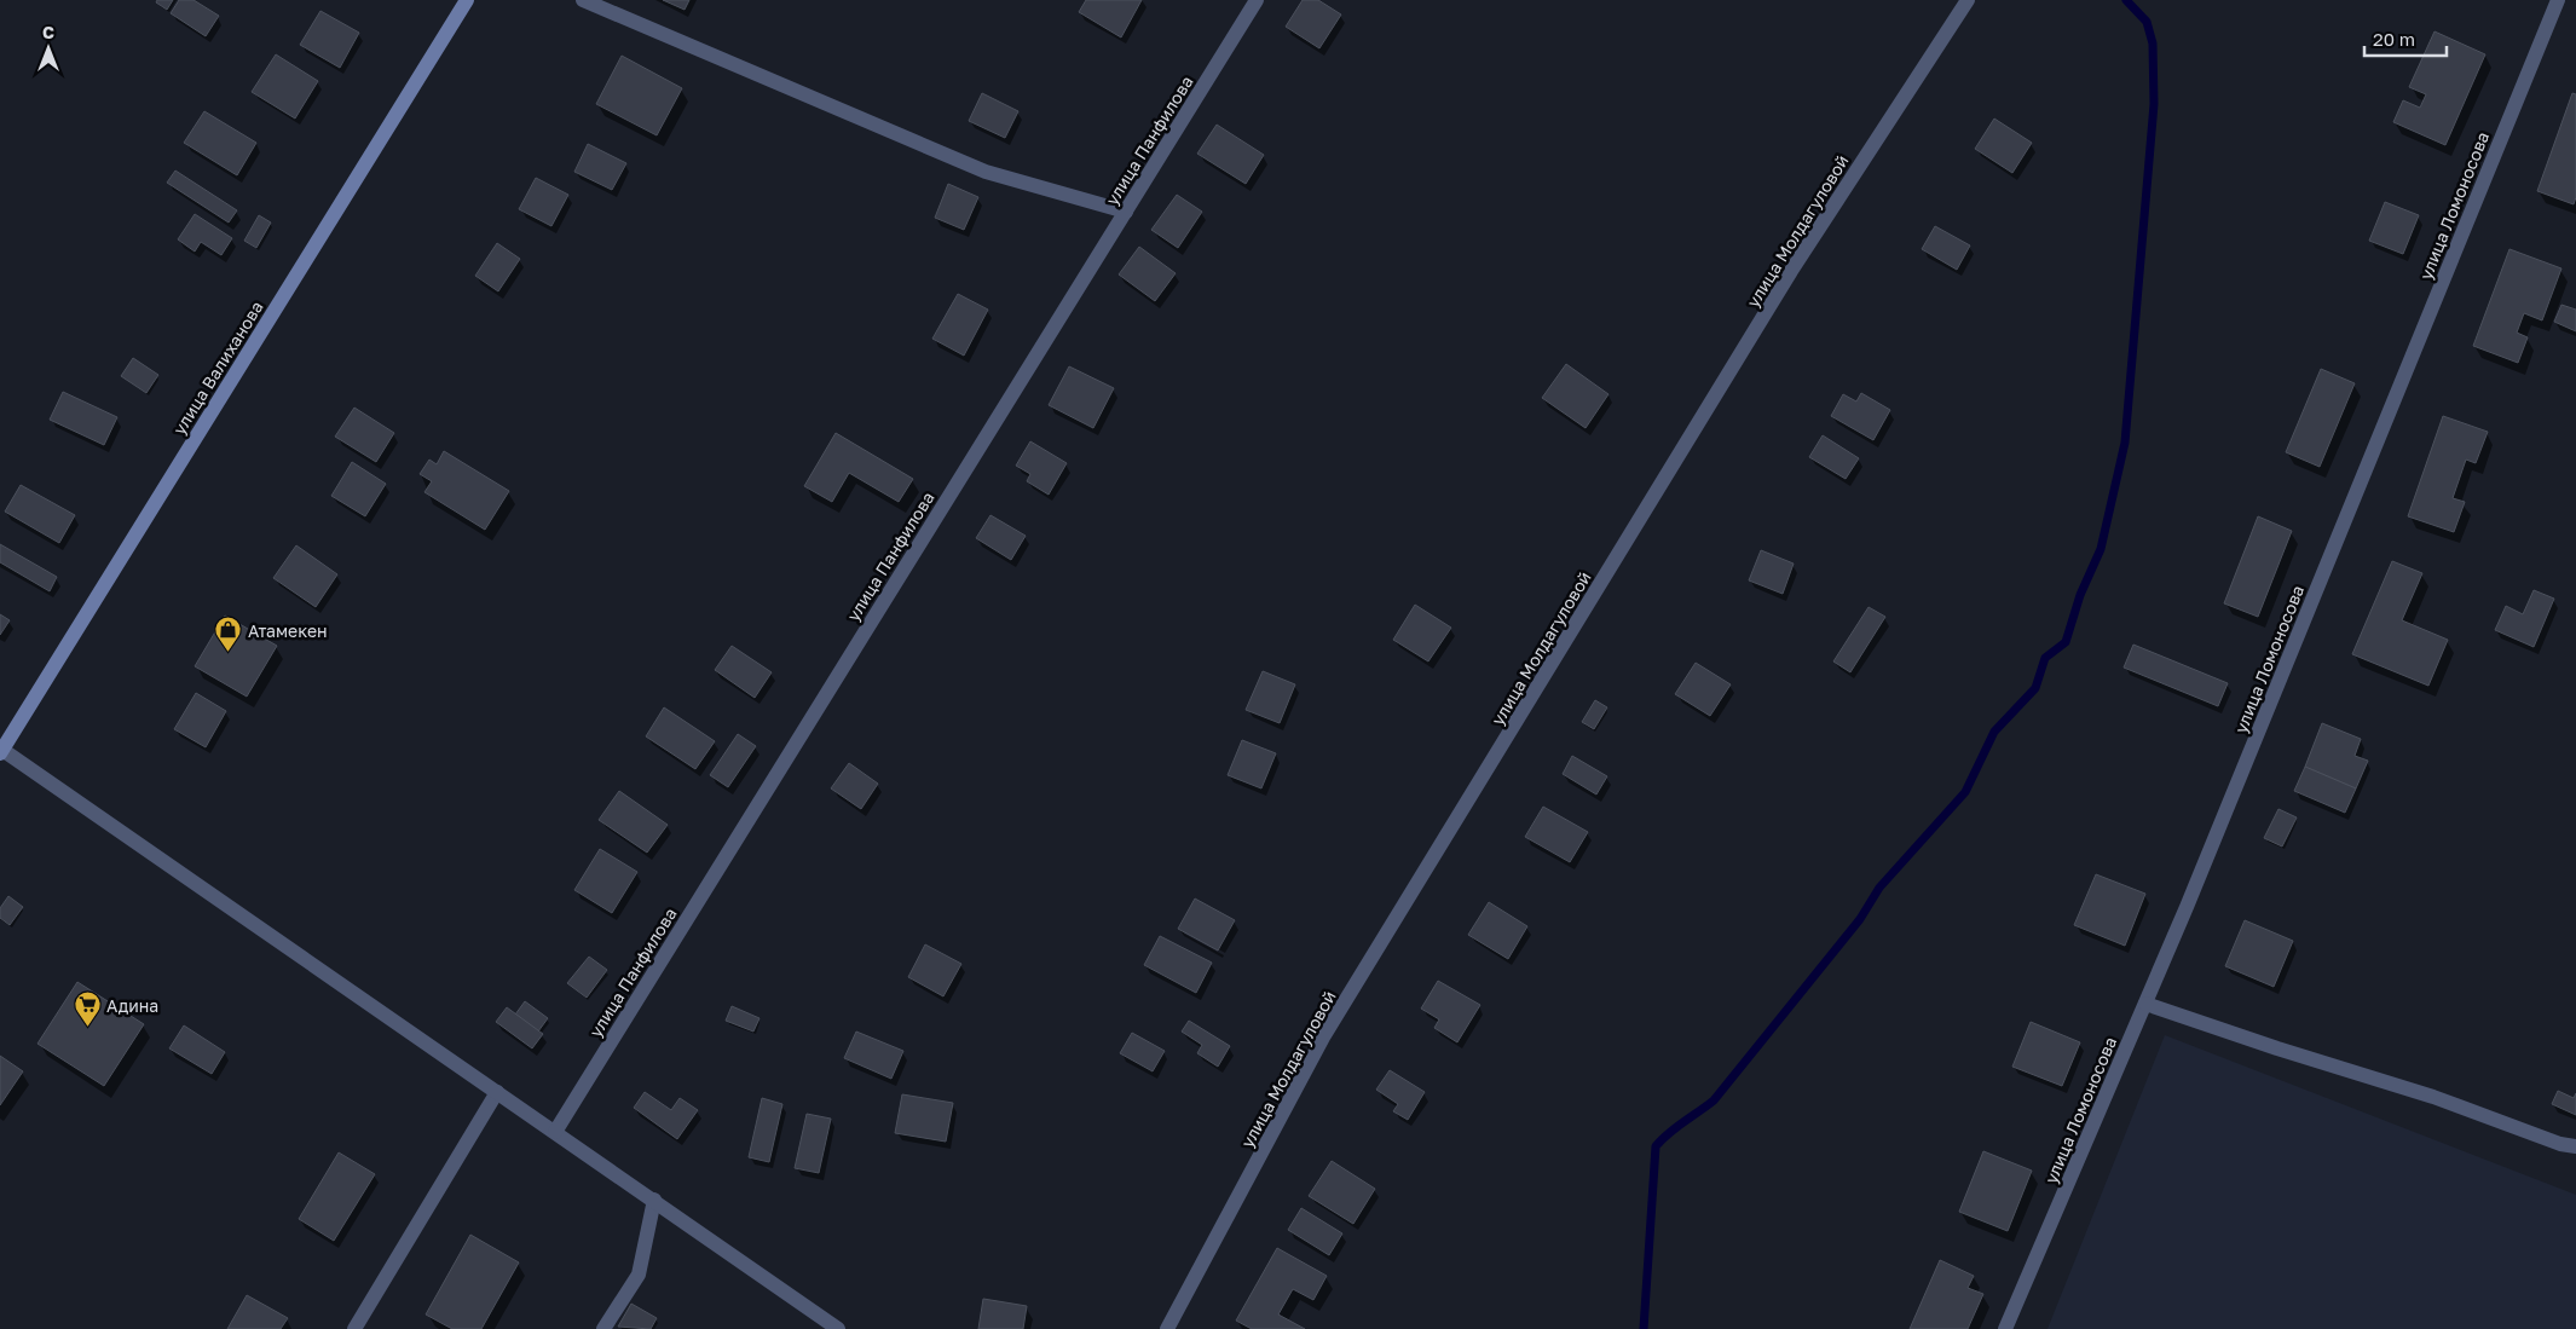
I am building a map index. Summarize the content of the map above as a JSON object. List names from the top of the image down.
{
  "streets": {
    "main road": ["улица Валиханова"],
    "street": ["улица Панфилова", "улица Ломоносова", "улица Молдагуловой"]
  },
  "places": {
    "shop": ["Атамекен"],
    "supermarket": ["Адина"]
  },
  "scale_bar": "20 m",
  "north": "top"
}
